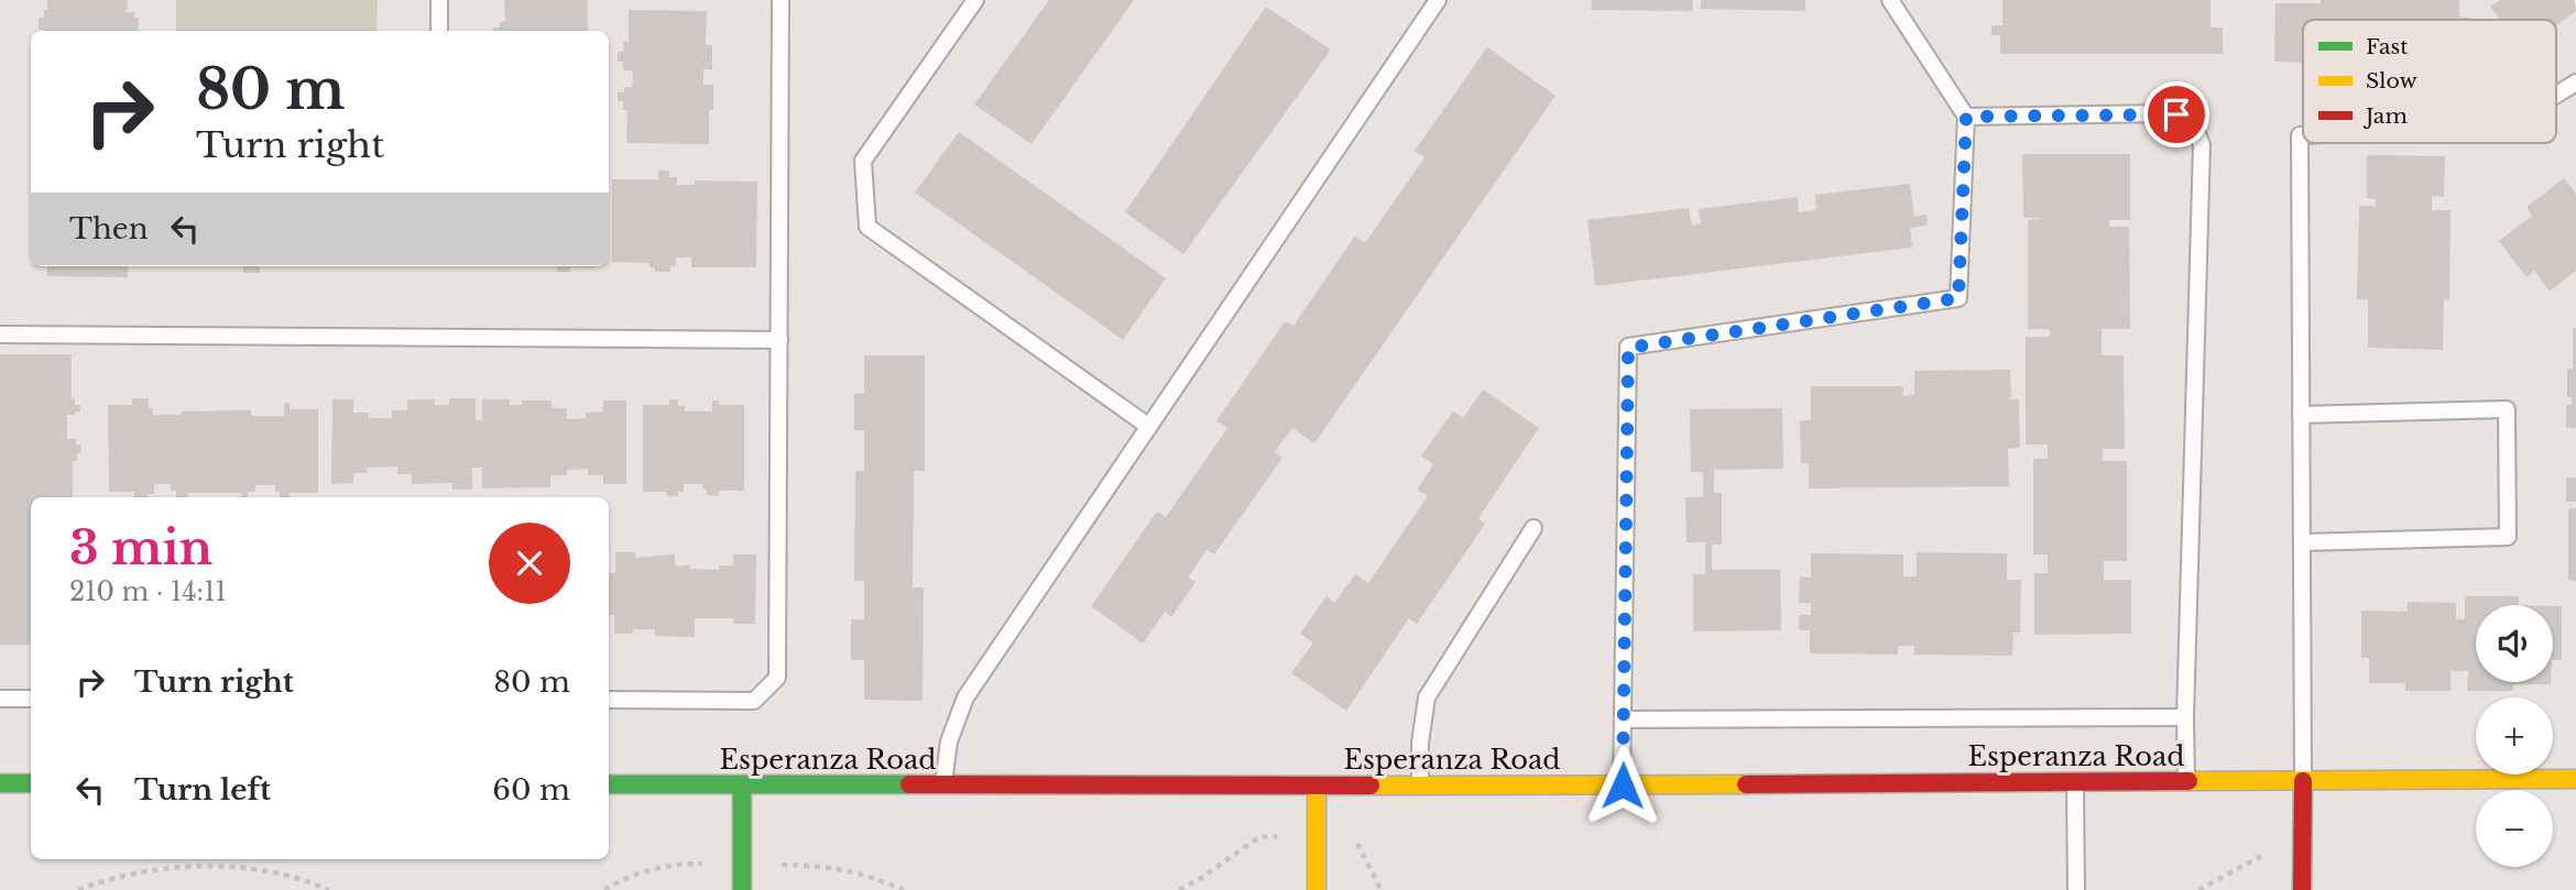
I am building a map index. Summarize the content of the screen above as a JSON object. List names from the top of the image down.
{
  "streets": {
    "street": ["Esperanza Road"]
  },
  "legend": ["Fast", "Slow", "Jam"],
  "page": {
    "turn": ["80 m", "Turn right"],
    "then": "Then",
    "heading": ["3 min", "210 m · 14:11"],
    "map_buttons": ["+", "−"],
    "list": [
      {
        "name": "Turn right",
        "value": "80 m"
      },
      {
        "name": "Turn left",
        "value": "60 m"
      }
    ]
  }
}
